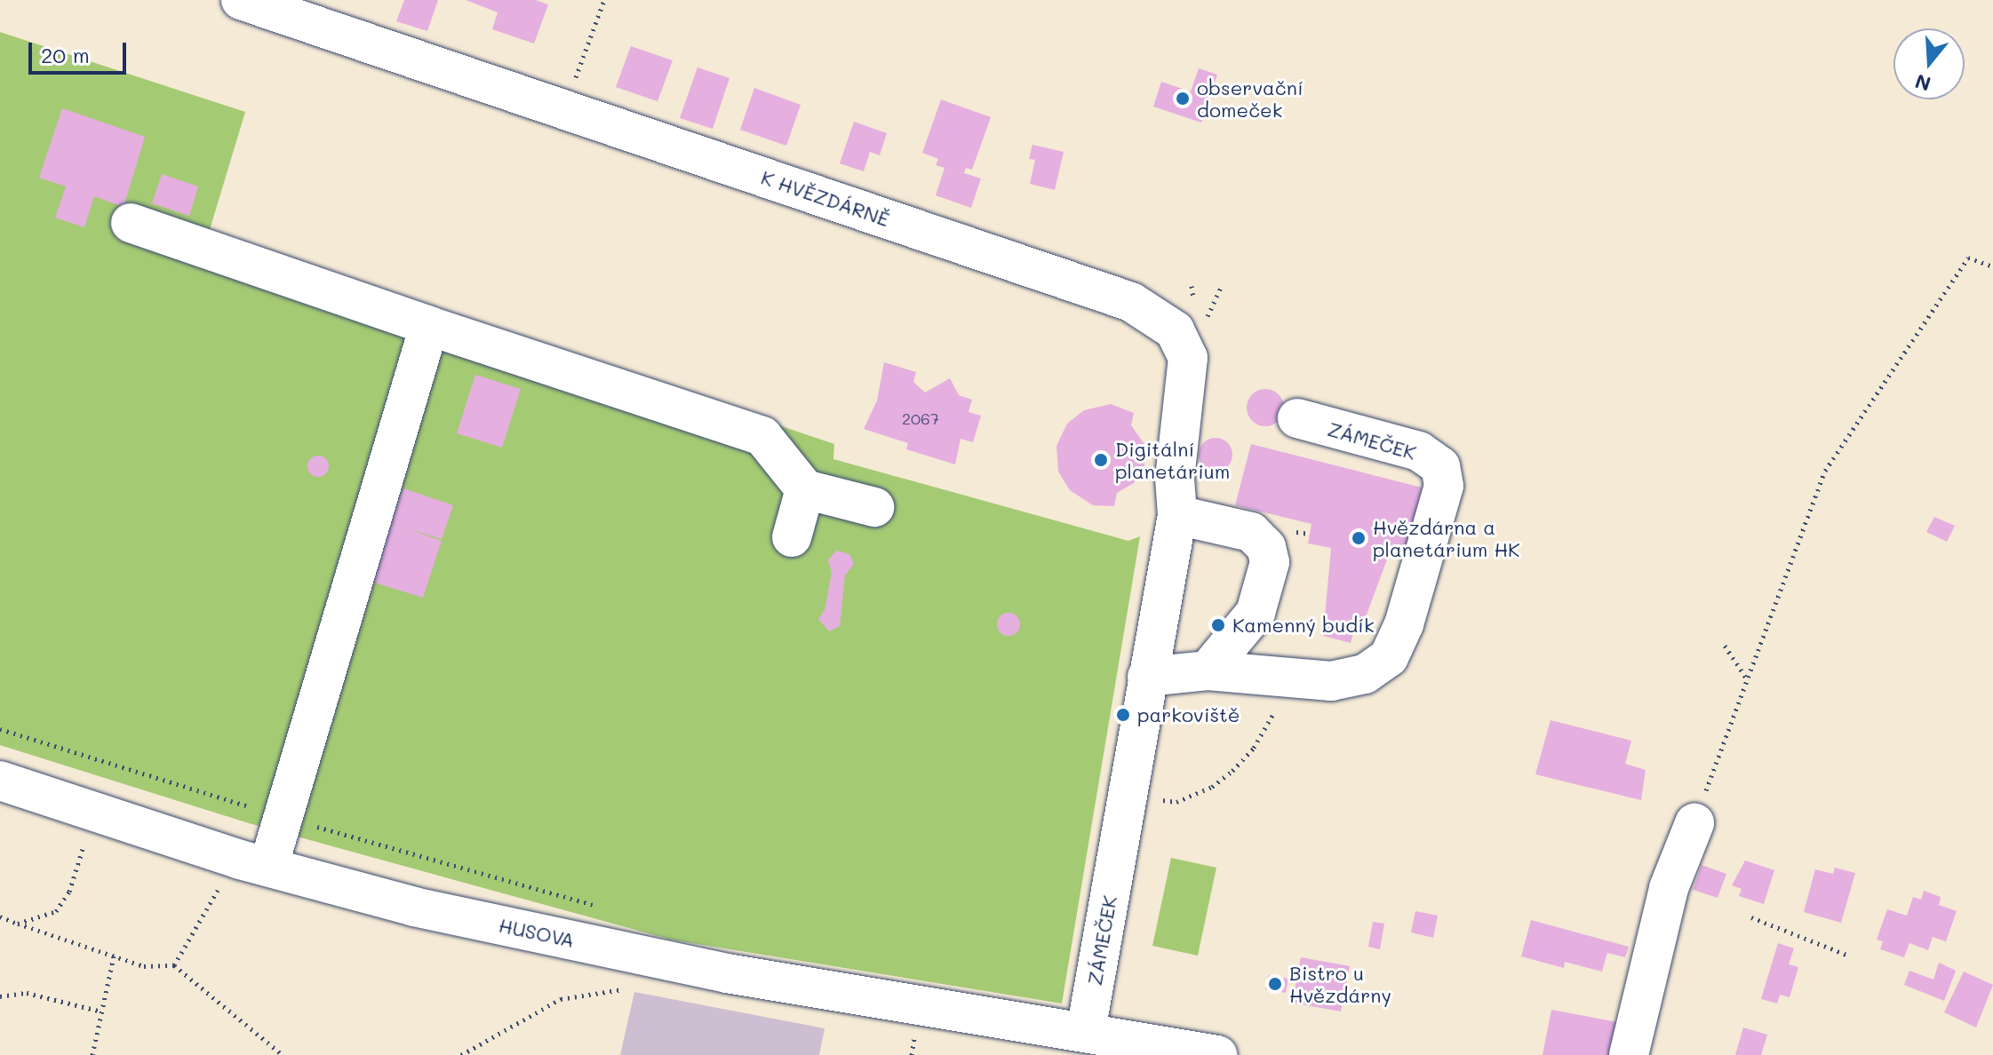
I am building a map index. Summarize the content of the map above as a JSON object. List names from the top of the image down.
{
  "streets": {
    "street": ["K HVĚZDÁRNĚ", "ZÁMEČEK", "HUSOVA"]
  },
  "crossings": [
    ["K HVĚZDÁRNĚ", "ZÁMEČEK"],
    ["ZÁMEČEK", "HUSOVA"]
  ],
  "places": [
    "observační domeček",
    "Digitální planetárium",
    "Hvězdárna a planetárium HK",
    "Kamenný budík",
    "parkoviště",
    "Bistro u Hvězdárny"
  ],
  "house_numbers": ["2067"],
  "scale_bar": "20 m",
  "north": "bottom"
}
